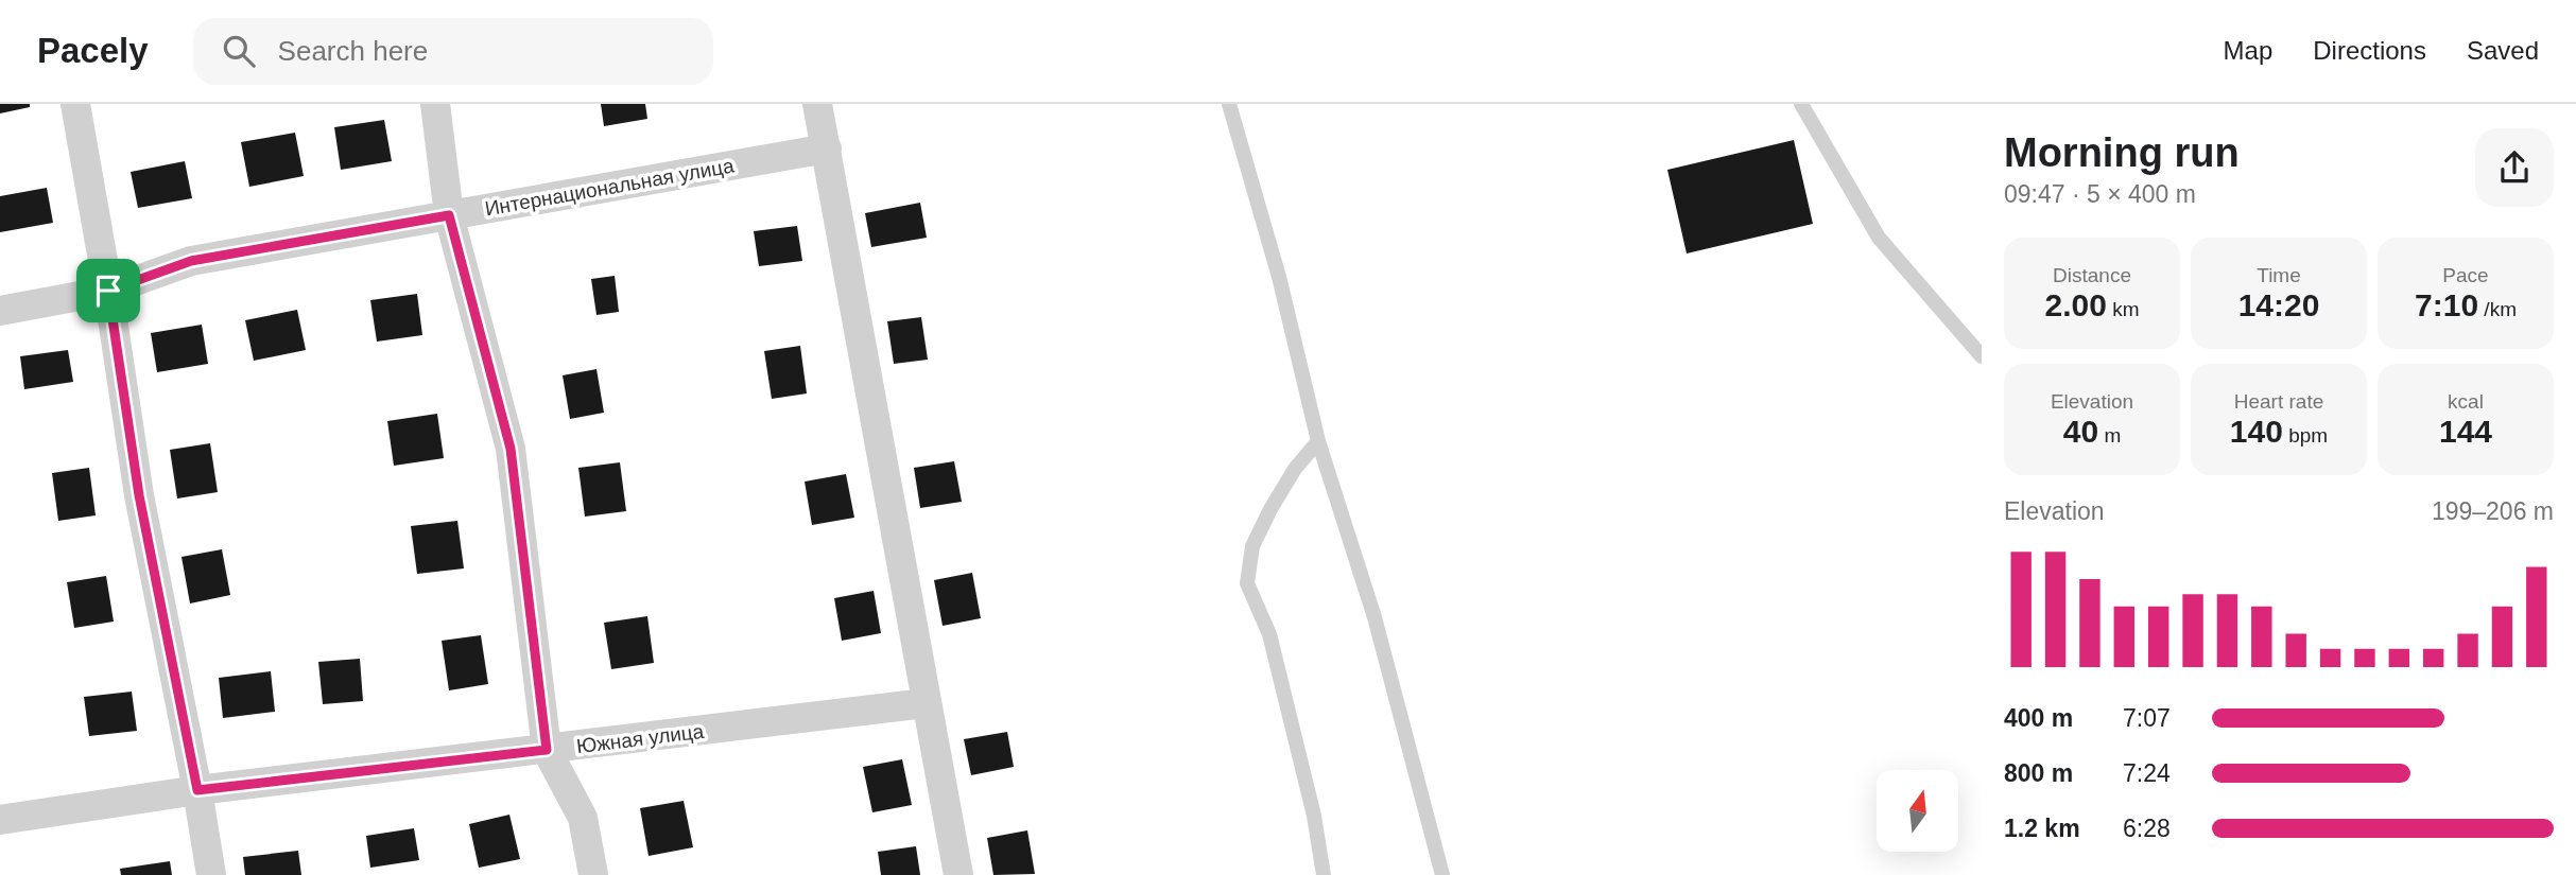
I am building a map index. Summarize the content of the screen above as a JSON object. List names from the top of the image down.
{
  "streets": {
    "street": ["Интернациональная улица", "Южная улица"]
  },
  "north": "top",
  "page": {
    "header": "Pacely",
    "search": "Search here",
    "nav": ["Map", "Directions", "Saved"],
    "heading": ["Morning run", "09:47 · 5 × 400 m"],
    "stats": [
      ["Distance", "2.00 km"],
      ["Time", "14:20"],
      ["Pace", "7:10 /km"],
      ["Elevation", "40 m"],
      ["Heart rate", "140 bpm"],
      ["kcal", "144"]
    ],
    "chart": ["Elevation", "199–206 m"],
    "list": [
      {
        "name": "400 m",
        "note": "7:07"
      },
      {
        "name": "800 m",
        "note": "7:24"
      },
      {
        "name": "1.2 km",
        "note": "6:28"
      }
    ]
  }
}
